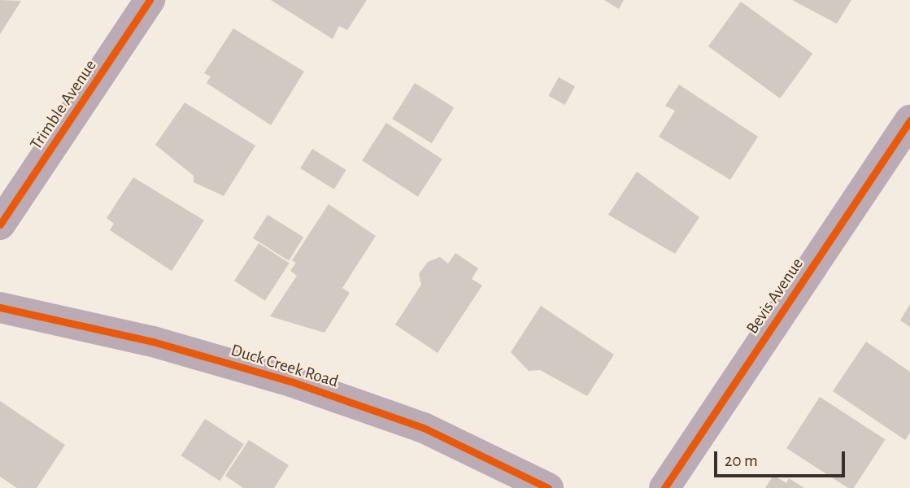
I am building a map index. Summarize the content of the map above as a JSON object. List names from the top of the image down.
{
  "streets": {
    "street": ["Trimble Avenue", "Bevis Avenue", "Duck Creek Road"]
  },
  "scale_bar": "20 m"
}
